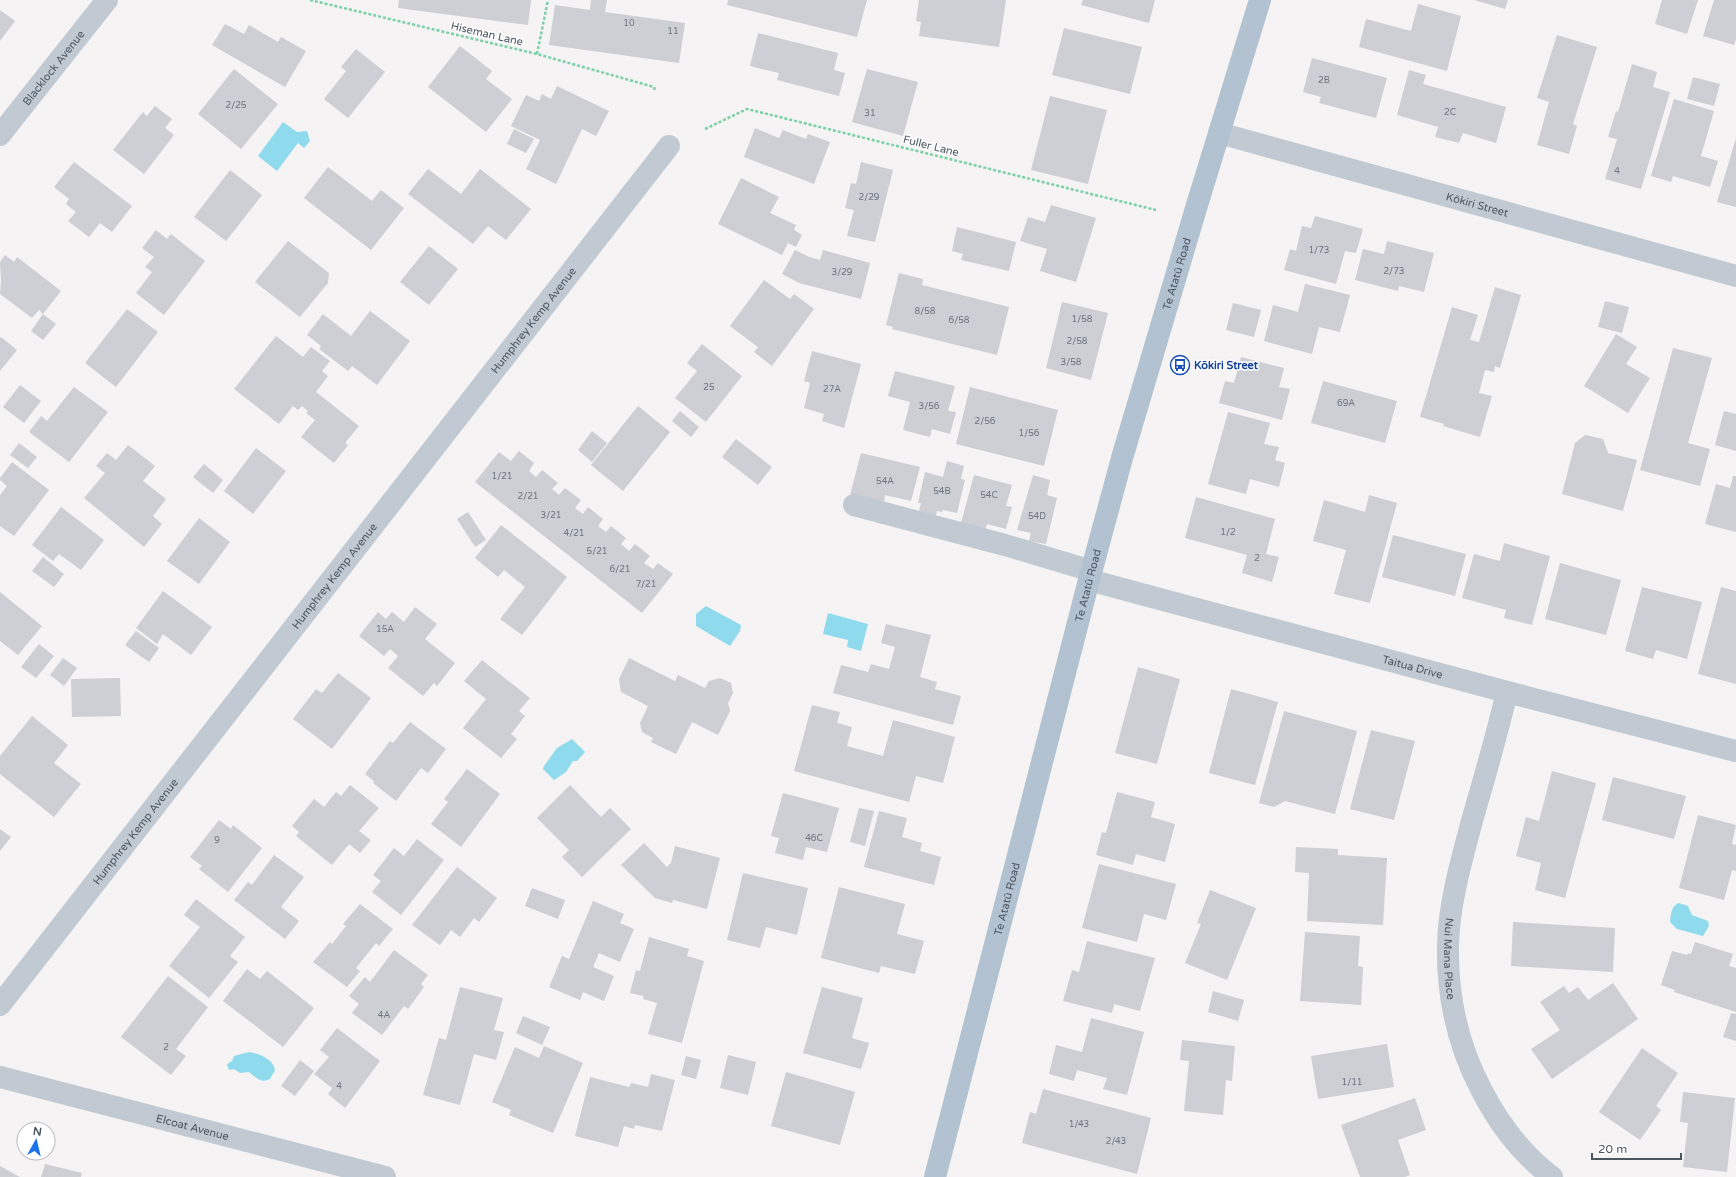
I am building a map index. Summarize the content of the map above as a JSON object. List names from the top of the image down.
{
  "streets": {
    "main road": ["Te Atatū Road"],
    "street": [
      "Blacklock Avenue",
      "Kōkiri Street",
      "Humphrey Kemp Avenue",
      "Taitua Drive",
      "Nui Mana Place",
      "Elcoat Avenue"
    ],
    "path": ["Hiseman Lane", "Fuller Lane"]
  },
  "crossings": [
    ["Kōkiri Street", "Te Atatū Road"],
    ["Te Atatū Road", "Taitua Drive"],
    ["Taitua Drive", "Nui Mana Place"]
  ],
  "places": {
    "bus stop": ["Kōkiri Street"]
  },
  "house_numbers": [
    "10",
    "11",
    "2B",
    "2/25",
    "2C",
    "31",
    "4",
    "2/29",
    "1/73",
    "2/73",
    "3/29",
    "8/58",
    "1/58",
    "6/58",
    "2/58",
    "3/58",
    "25",
    "27A",
    "69A",
    "3/56",
    "2/56",
    "1/56",
    "1/21",
    "54A",
    "54B",
    "54C",
    "2/21",
    "3/21",
    "54D",
    "1/2",
    "4/21",
    "5/21",
    "2",
    "6/21",
    "7/21",
    "15A",
    "46C",
    "9",
    "4A",
    "2",
    "1/11",
    "4",
    "1/43",
    "2/43"
  ],
  "scale_bar": "20 m",
  "north": "top"
}
